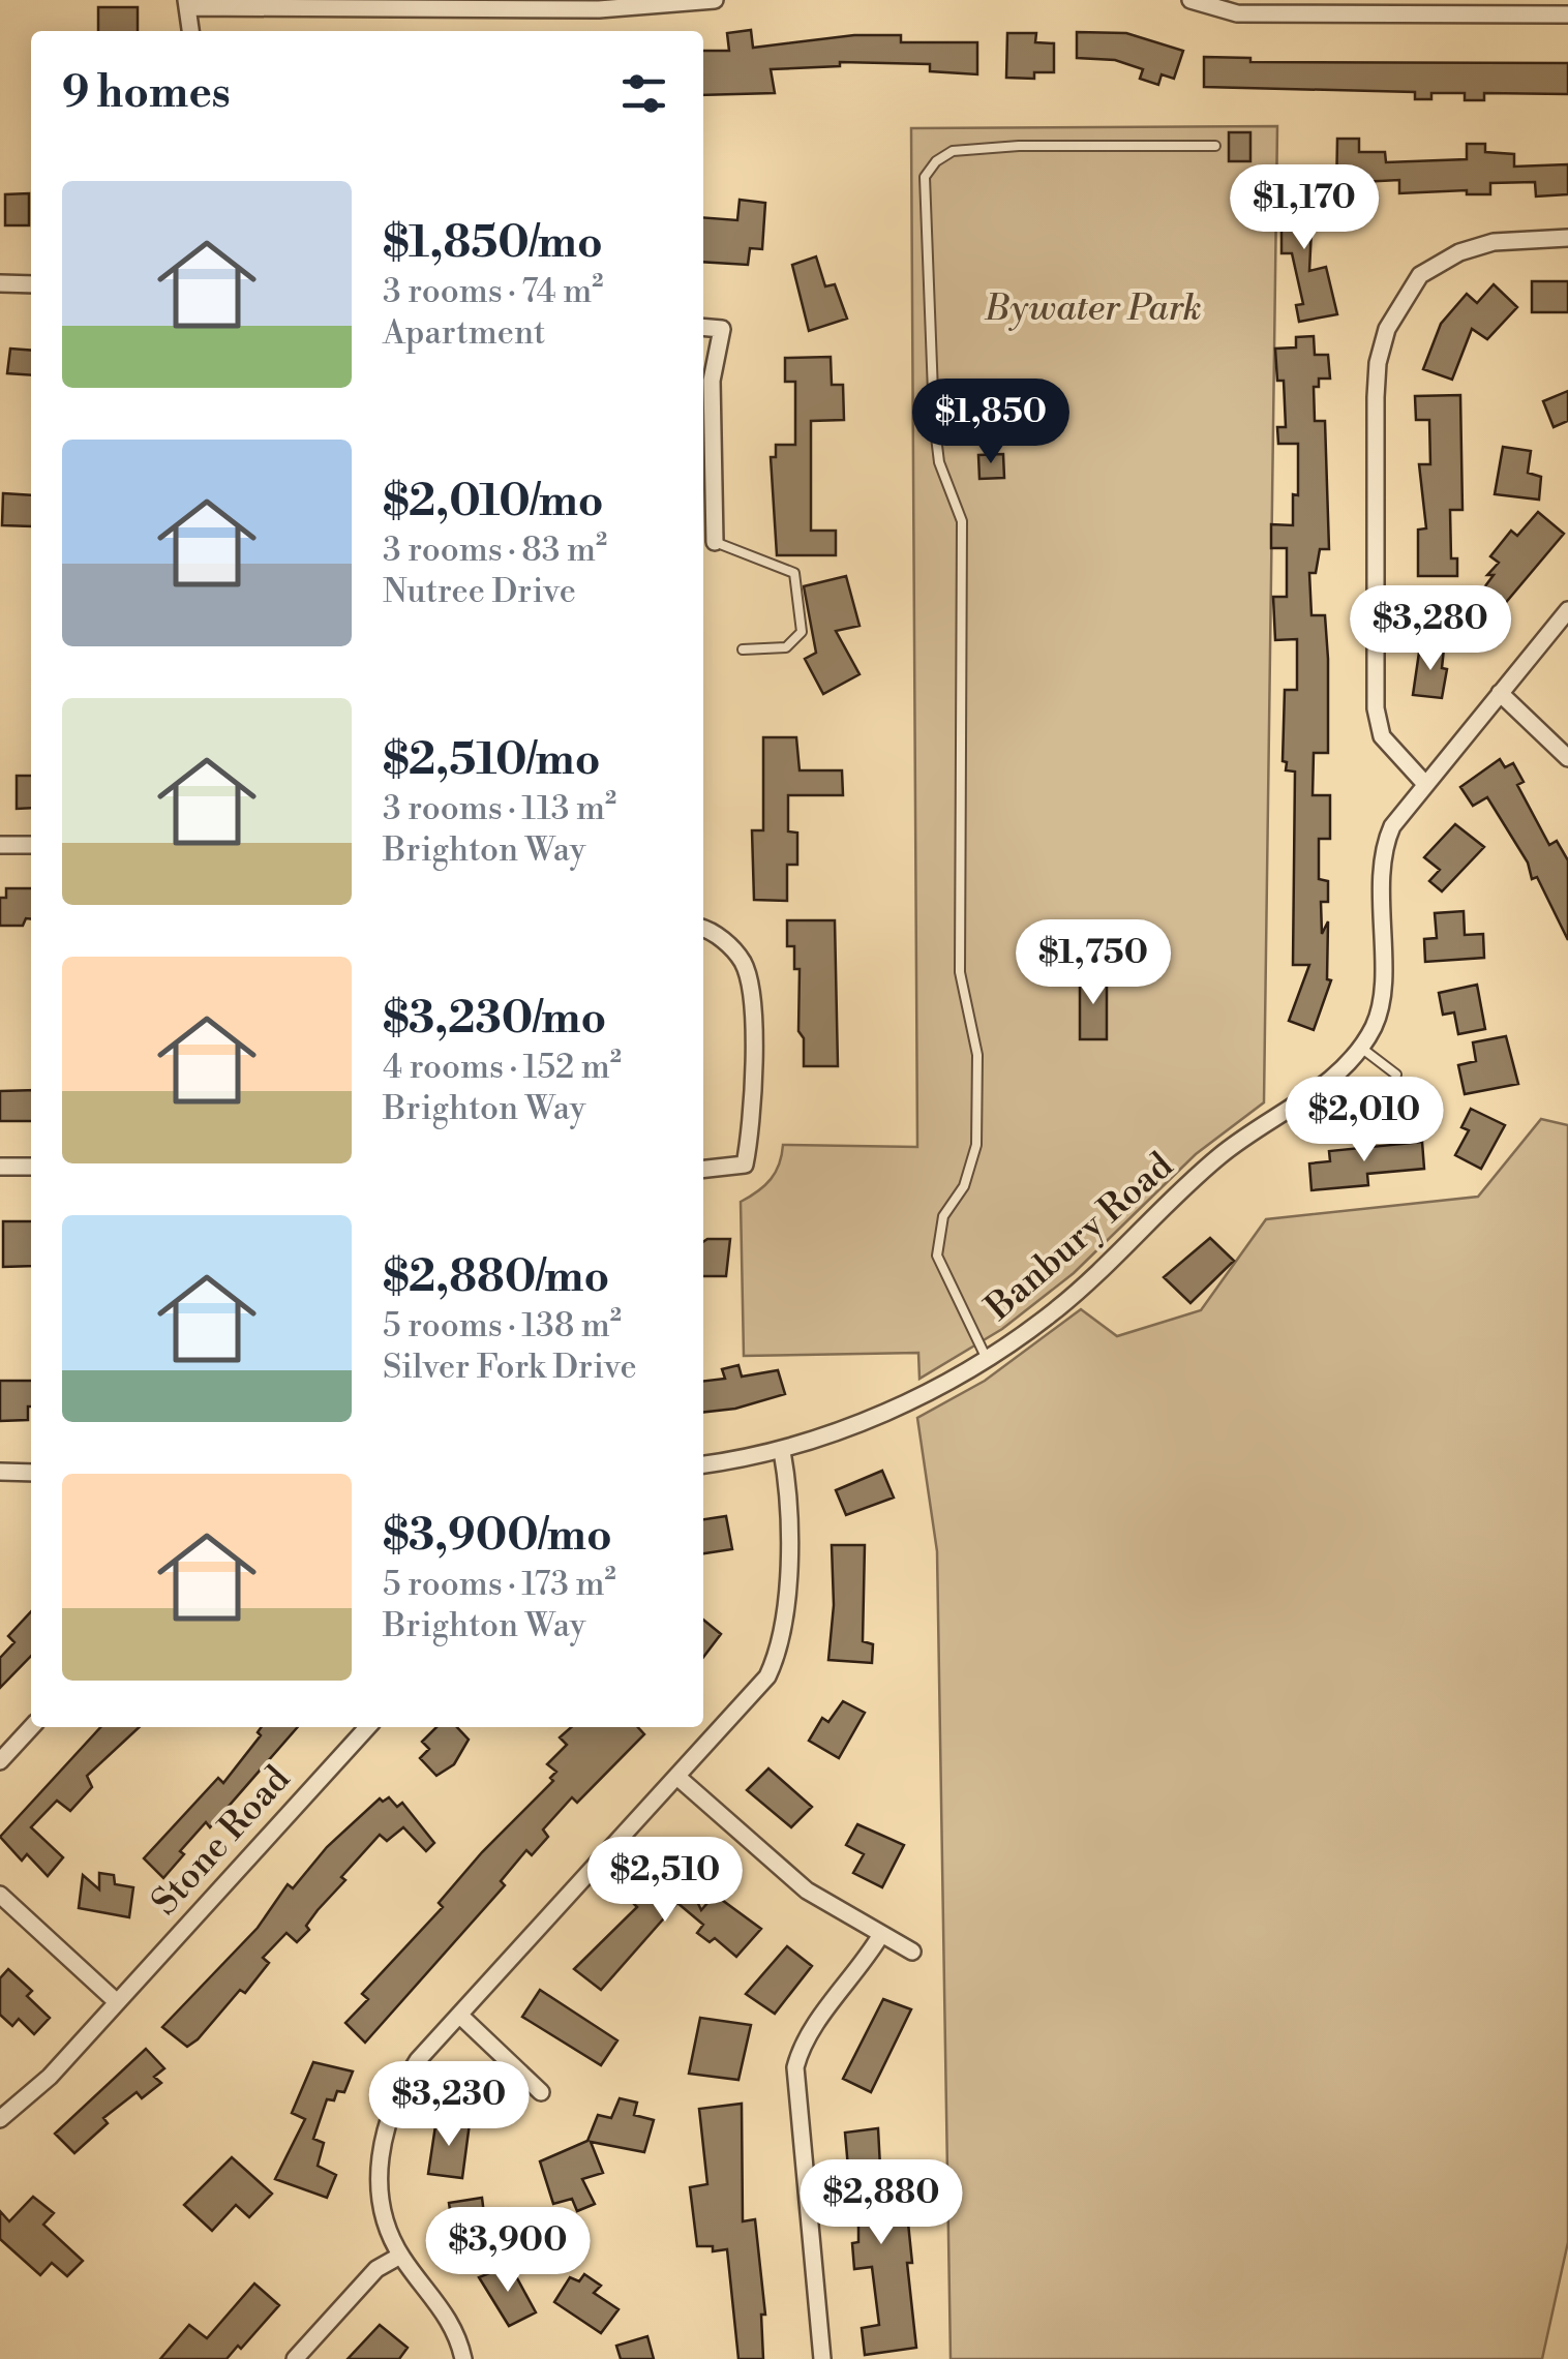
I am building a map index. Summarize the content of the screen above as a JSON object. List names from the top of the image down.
{
  "streets": {
    "street": ["Banbury Road", "Stone Road"]
  },
  "parks": ["Bywater Park"],
  "page": {
    "heading": "9 homes",
    "list": [
      {
        "name": "$1,850/mo",
        "note": "3 rooms · 74 m² · Apartment"
      },
      {
        "name": "$2,010/mo",
        "note": "3 rooms · 83 m² · Nutree Drive"
      },
      {
        "name": "$2,510/mo",
        "note": "3 rooms · 113 m² · Brighton Way"
      },
      {
        "name": "$3,230/mo",
        "note": "4 rooms · 152 m² · Brighton Way"
      },
      {
        "name": "$2,880/mo",
        "note": "5 rooms · 138 m² · Silver Fork Drive"
      },
      {
        "name": "$3,900/mo",
        "note": "5 rooms · 173 m² · Brighton Way"
      }
    ],
    "price": [
      "$1,170",
      "$1,850",
      "$3,280",
      "$1,750",
      "$2,010",
      "$2,510",
      "$3,230",
      "$2,880",
      "$3,900"
    ]
  }
}
